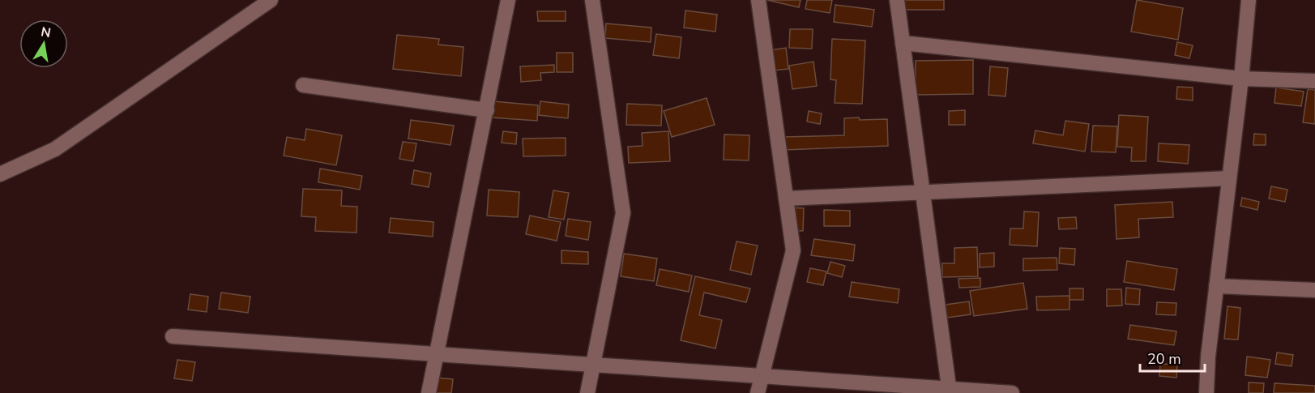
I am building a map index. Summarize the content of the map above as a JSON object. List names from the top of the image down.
{
  "scale_bar": "20 m",
  "north": "top"
}
